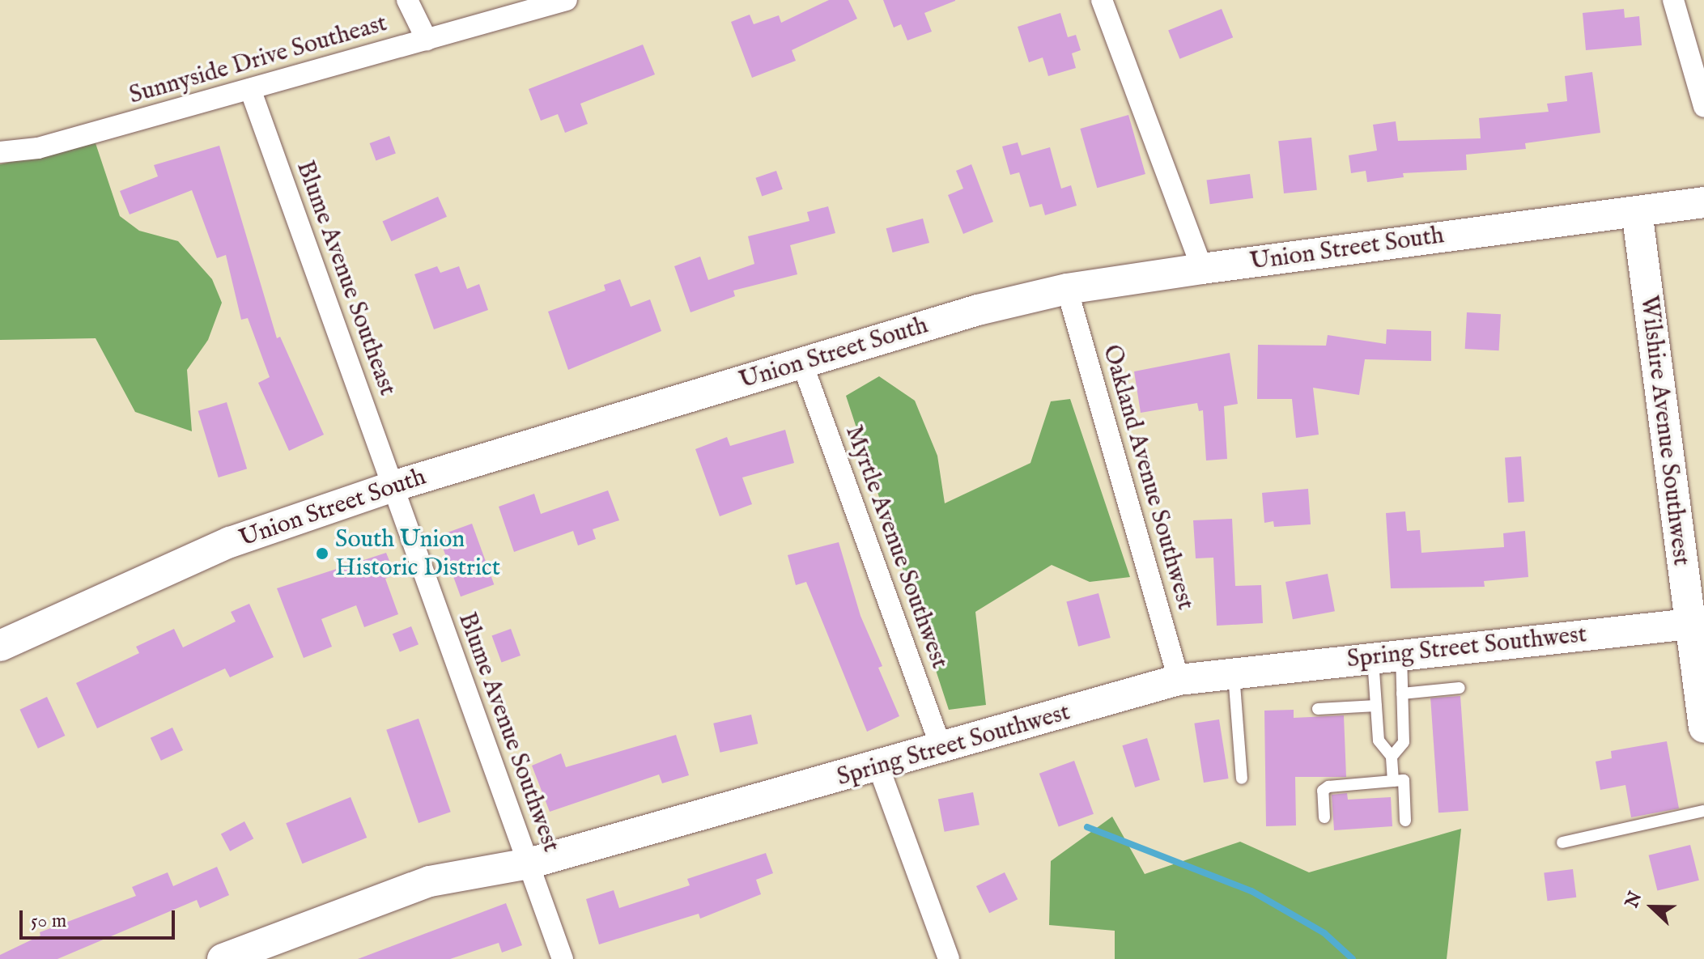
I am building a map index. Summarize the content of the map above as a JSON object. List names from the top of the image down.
{
  "streets": {
    "street": [
      "Sunnyside Drive Southeast",
      "Union Street South",
      "Blume Avenue Southeast",
      "Wilshire Avenue Southwest",
      "Oakland Avenue Southwest",
      "Myrtle Avenue Southwest",
      "Spring Street Southwest",
      "Blume Avenue Southwest"
    ]
  },
  "crossings": [
    ["Sunnyside Drive Southeast", "Blume Avenue Southeast"],
    ["Union Street South", "Blume Avenue Southeast"],
    ["Union Street South", "Wilshire Avenue Southwest"],
    ["Union Street South", "Oakland Avenue Southwest"],
    ["Union Street South", "Myrtle Avenue Southwest"],
    ["Union Street South", "Blume Avenue Southwest"],
    ["Blume Avenue Southeast", "Blume Avenue Southwest"],
    ["Wilshire Avenue Southwest", "Spring Street Southwest"],
    ["Oakland Avenue Southwest", "Spring Street Southwest"],
    ["Myrtle Avenue Southwest", "Spring Street Southwest"],
    ["Spring Street Southwest", "Blume Avenue Southwest"]
  ],
  "places": ["South Union Historic District"],
  "scale_bar": "50 m",
  "north": "left"
}
